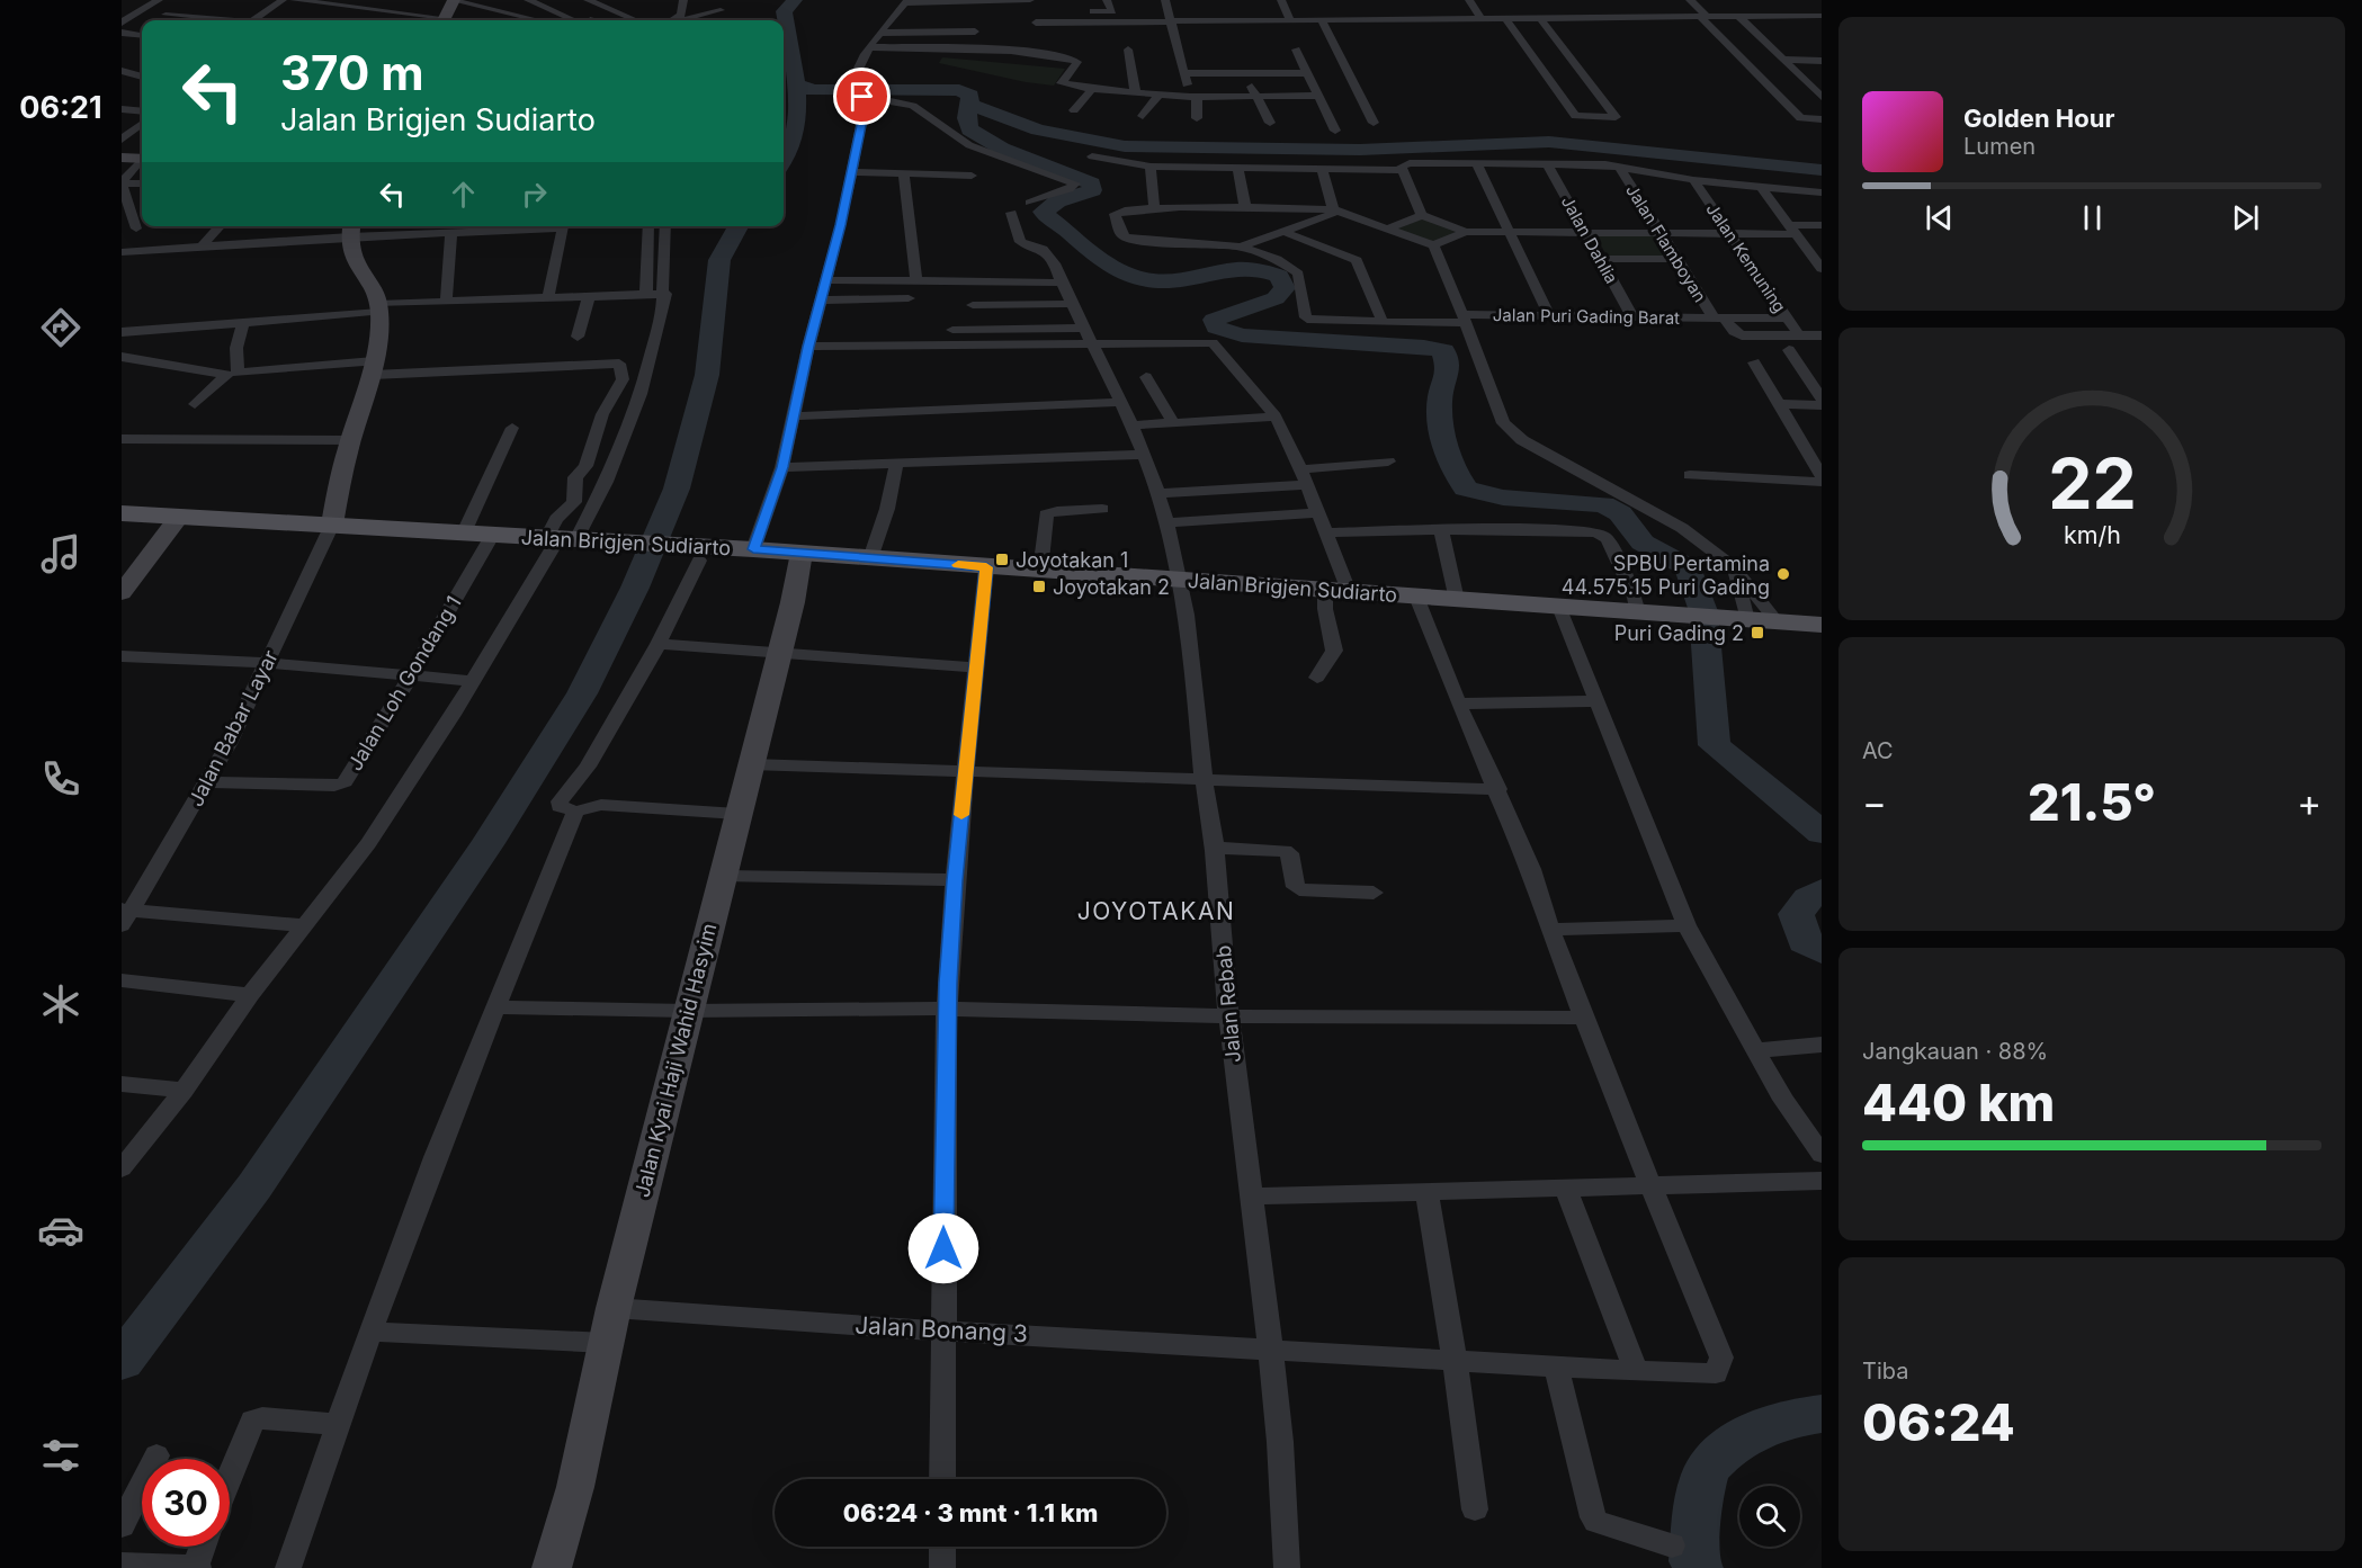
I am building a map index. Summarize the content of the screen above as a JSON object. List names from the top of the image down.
{
  "streets": {
    "main road": ["Jalan Brigjen Sudiarto", "Jalan Kyai Haji Wahid Hasyim"],
    "street": [
      "Jalan Dahlia",
      "Jalan Flamboyan",
      "Jalan Kemuning",
      "Jalan Puri Gading Barat",
      "Jalan Loh Gondang 1",
      "Jalan Babar Layar",
      "Jalan Rebab",
      "Jalan Bonang 3"
    ]
  },
  "crossings": [
    ["Jalan Dahlia", "Jalan Puri Gading Barat"],
    ["Jalan Flamboyan", "Jalan Puri Gading Barat"],
    ["Jalan Kemuning", "Jalan Puri Gading Barat"],
    ["Jalan Brigjen Sudiarto", "Jalan Loh Gondang 1"],
    ["Jalan Brigjen Sudiarto", "Jalan Babar Layar"],
    ["Jalan Brigjen Sudiarto", "Jalan Rebab"],
    ["Jalan Brigjen Sudiarto", "Jalan Kyai Haji Wahid Hasyim"],
    ["Jalan Loh Gondang 1", "Jalan Babar Layar"],
    ["Jalan Rebab", "Jalan Bonang 3"],
    ["Jalan Kyai Haji Wahid Hasyim", "Jalan Bonang 3"]
  ],
  "districts": ["JOYOTAKAN"],
  "places": {
    "transit": ["Joyotakan 1", "Joyotakan 2", "Puri Gading 2"],
    "other": ["SPBU Pertamina 44.575.15 Puri Gading"]
  },
  "page": {
    "tabs": "06:21",
    "turn": ["370 m", "Jalan Brigjen Sudiarto"],
    "song": ["Golden Hour", "Lumen"],
    "tile": [
      "AC",
      ["Jangkauan · 88%", "440 km"],
      ["Tiba", "06:24"]
    ],
    "heat": ["−", "21.5°", "+"],
    "limit": "30",
    "trip": "06:24 · 3 mnt · 1.1 km",
    "gauge": ["22", "km/h"]
  }
}
